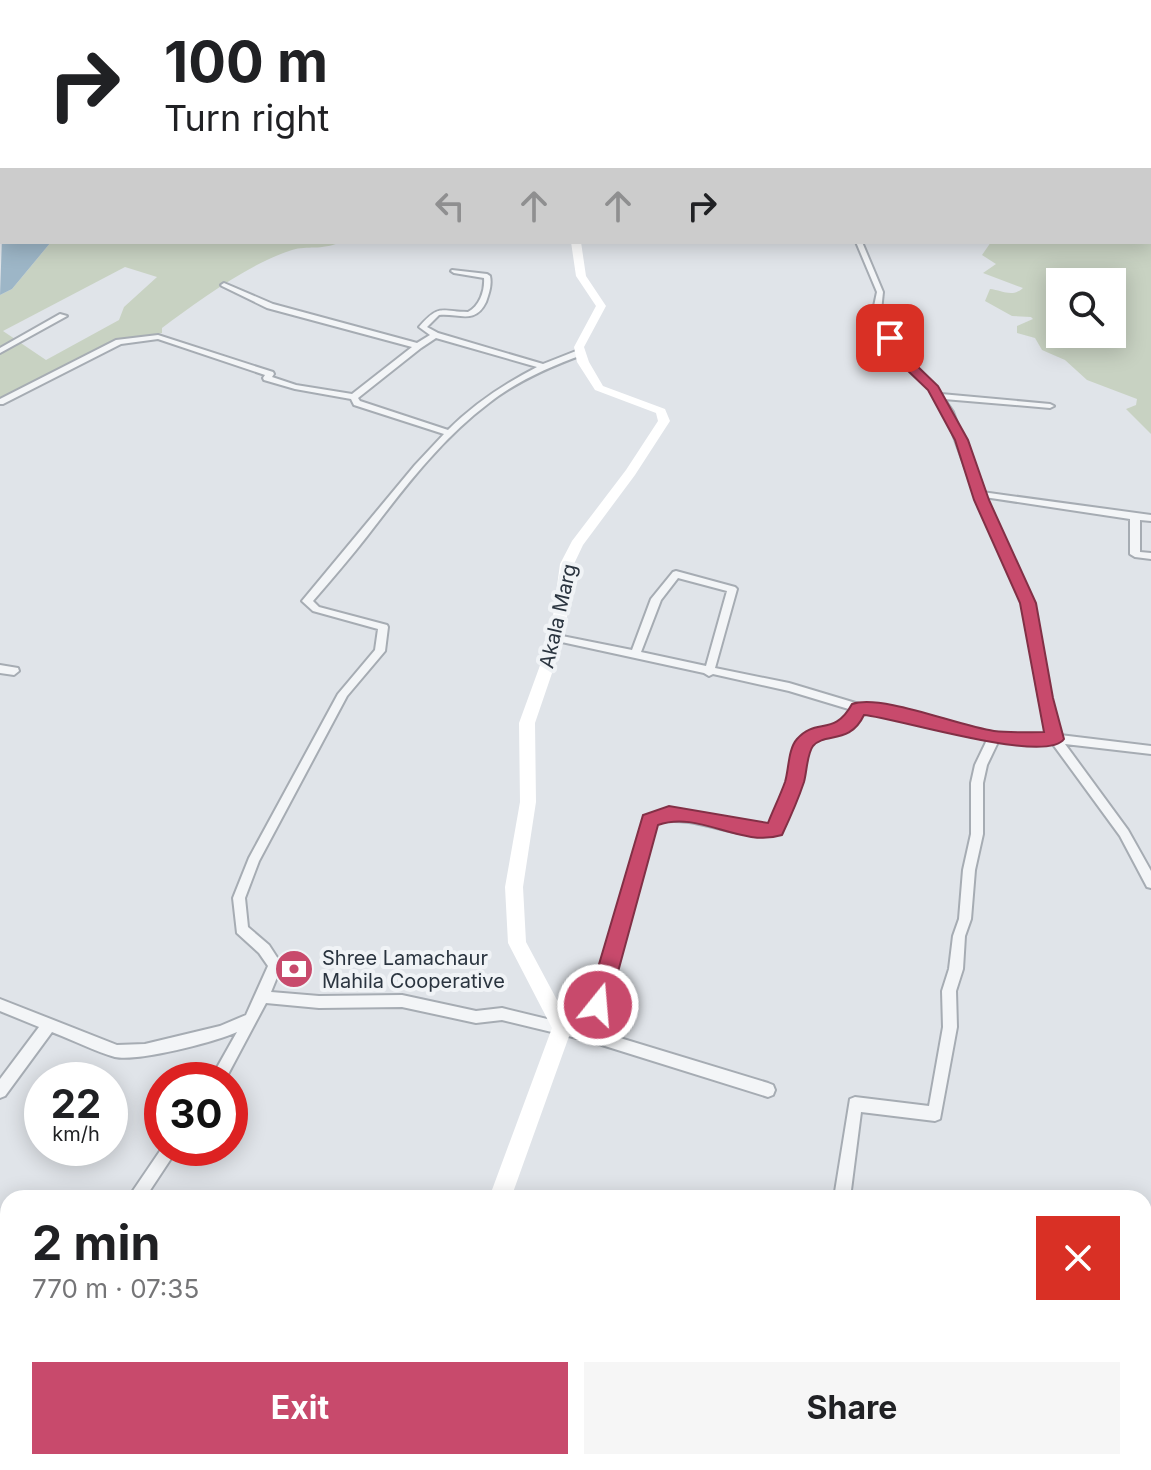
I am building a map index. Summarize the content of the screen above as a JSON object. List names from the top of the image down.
{
  "streets": {
    "main road": ["Akala Marg"]
  },
  "places": {
    "bank": ["Shree Lamachaur Mahila Cooperative"]
  },
  "page": {
    "turn": ["100 m", "Turn right"],
    "speed": "22 km/h",
    "limit": "30",
    "heading": ["2 min", "770 m · 07:35"],
    "buttons": ["Exit", "Share"]
  }
}
